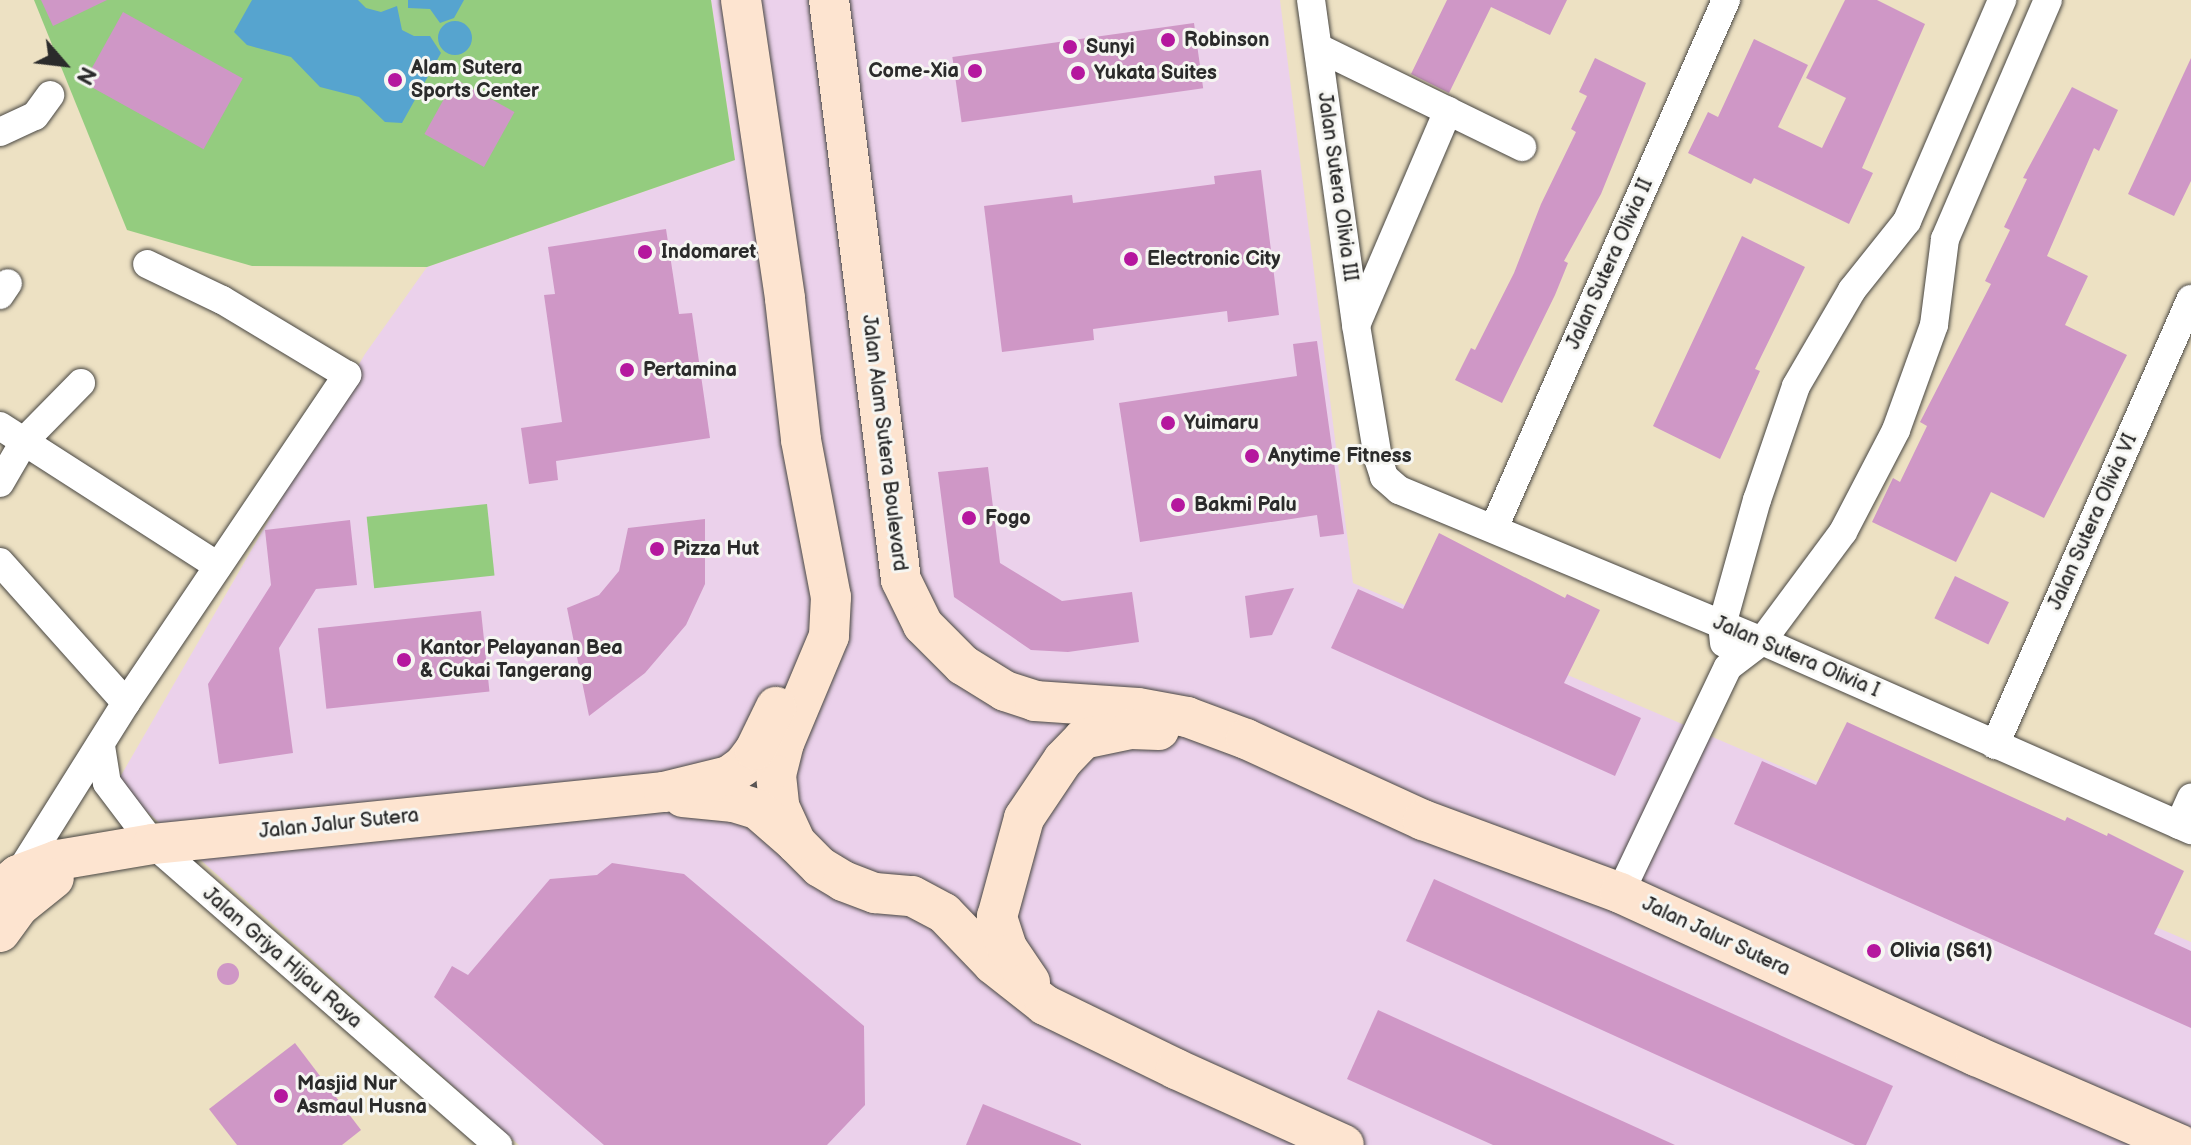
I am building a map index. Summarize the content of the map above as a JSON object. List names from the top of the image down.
{
  "streets": {
    "main road": ["Jalan Alam Sutera Boulevard", "Jalan Jalur Sutera"],
    "street": [
      "Jalan Sutera Olivia III",
      "Jalan Sutera Olivia II",
      "Jalan Sutera Olivia VI",
      "Jalan Sutera Olivia I",
      "Jalan Griya Hijau Raya"
    ]
  },
  "crossings": [
    ["Jalan Sutera Olivia III", "Jalan Sutera Olivia I"],
    ["Jalan Sutera Olivia II", "Jalan Sutera Olivia I"],
    ["Jalan Alam Sutera Boulevard", "Jalan Jalur Sutera"],
    ["Jalan Sutera Olivia VI", "Jalan Sutera Olivia I"],
    ["Jalan Jalur Sutera", "Jalan Griya Hijau Raya"]
  ],
  "places": [
    "Robinson",
    "Sunyi",
    "Come-Xia",
    "Yukata Suites",
    "Alam Sutera Sports Center",
    "Indomaret",
    "Electronic City",
    "Pertamina",
    "Yuimaru",
    "Anytime Fitness",
    "Bakmi Palu",
    "Fogo",
    "Pizza Hut",
    "Kantor Pelayanan Bea & Cukai Tangerang",
    "Olivia (S61)",
    "Masjid Nur Asmaul Husna"
  ],
  "north": "bottom right"
}
